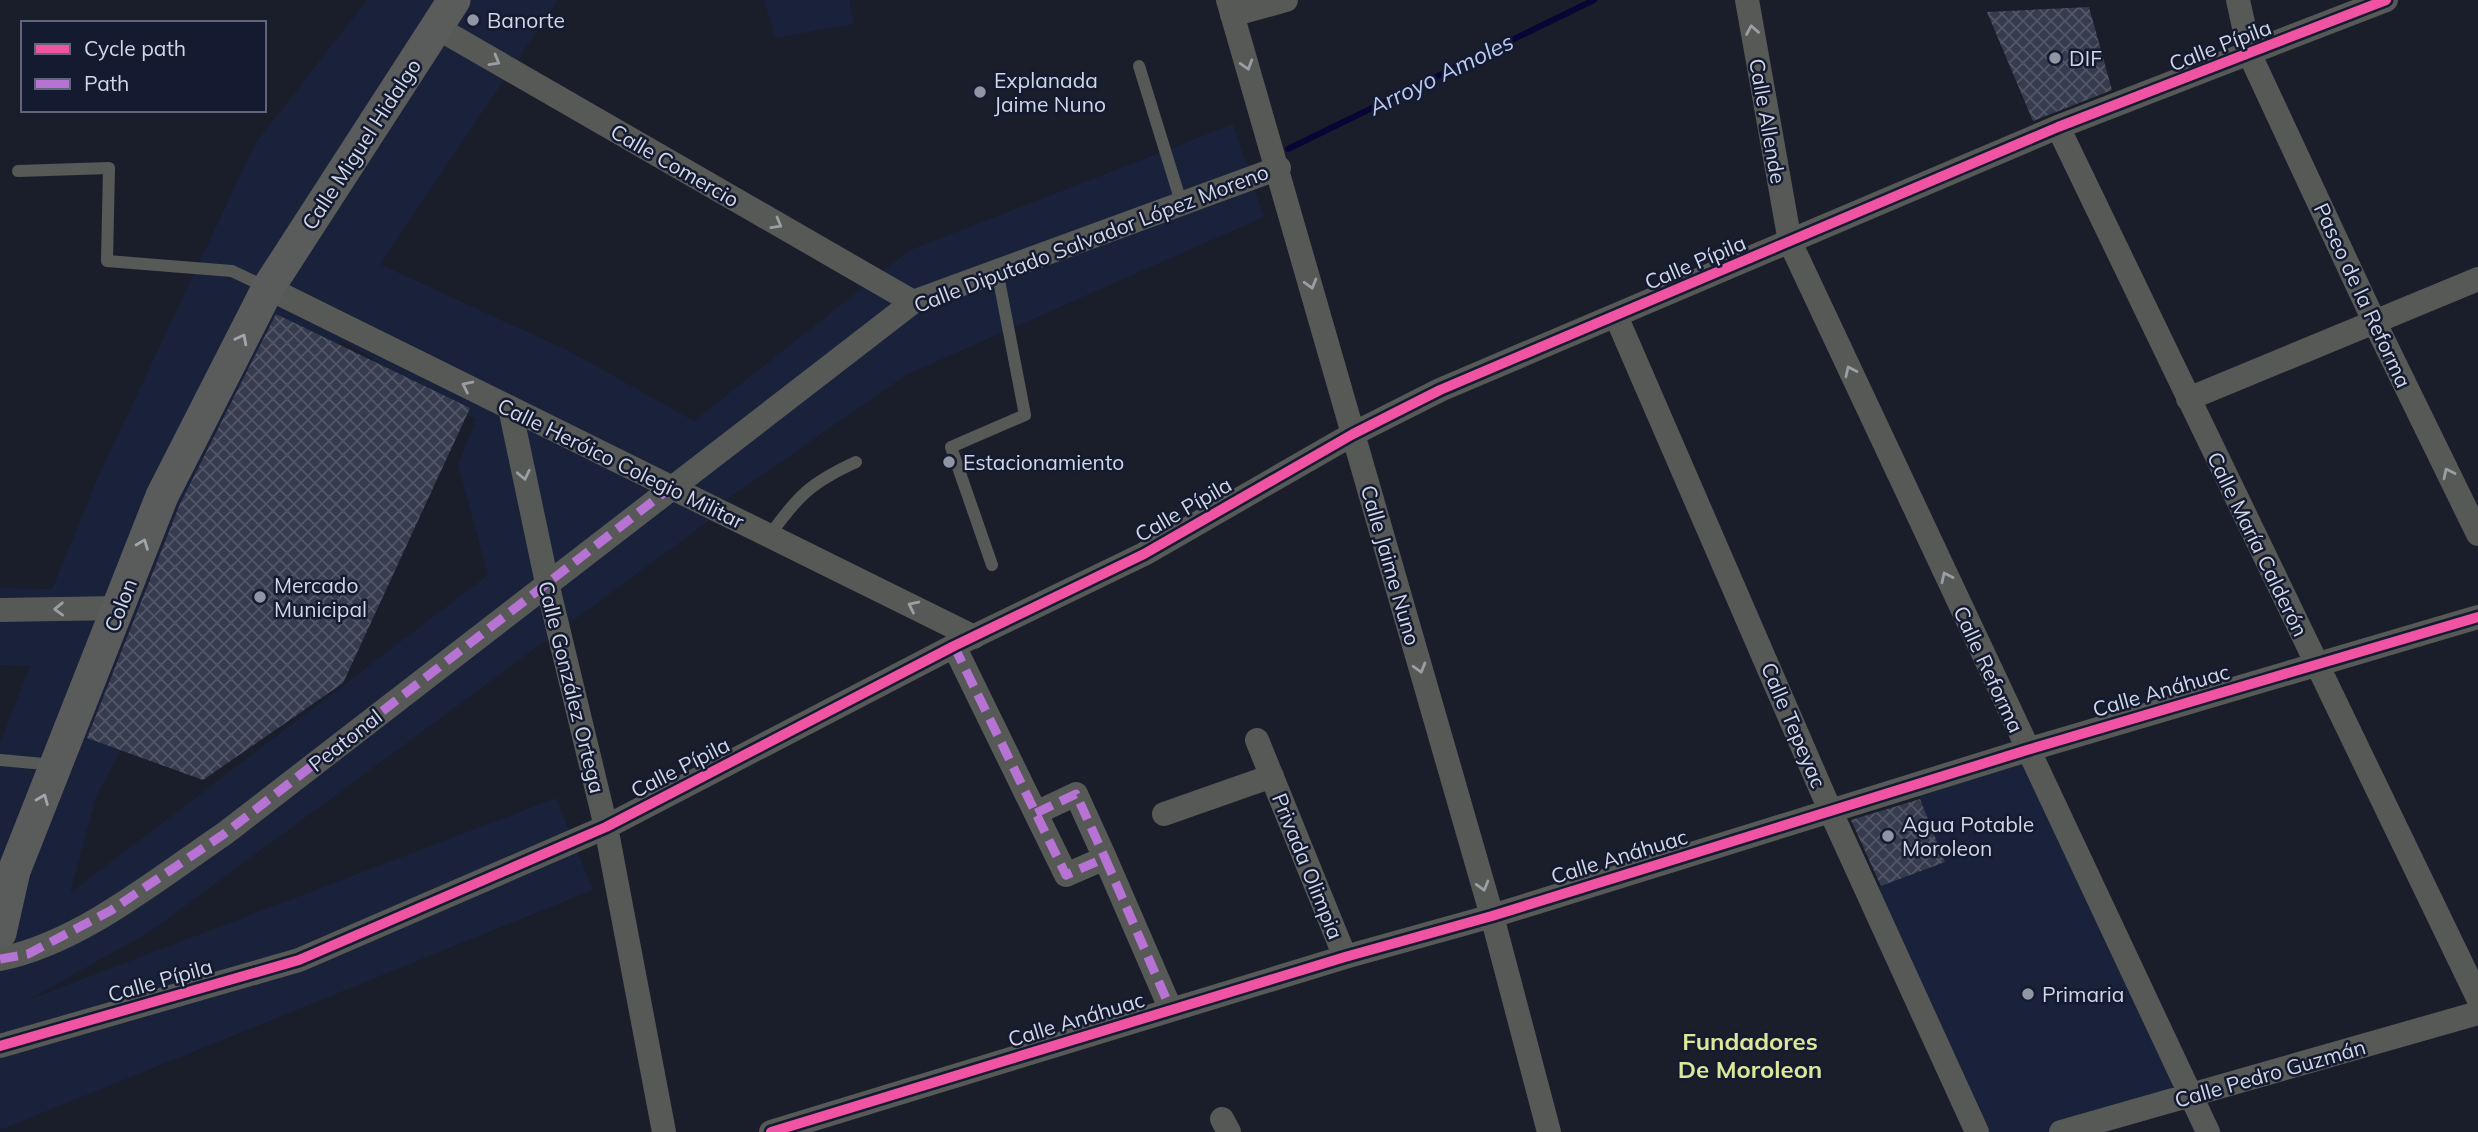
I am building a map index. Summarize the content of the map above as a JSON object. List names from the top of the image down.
{
  "streets": {
    "street": [
      "Calle Pípila",
      "Calle Allende",
      "Calle Miguel Hidalgo",
      "Calle Comercio",
      "Calle Diputado Salvador López Moreno",
      "Paseo de la Reforma",
      "Calle Heróico Colegio Militar",
      "Calle María Calderón",
      "Calle Jaime Nuno",
      "Colon",
      "Calle Reforma",
      "Calle González Ortega",
      "Calle Anáhuac",
      "Calle Tepeyac",
      "Peatonal",
      "Privada Olimpia",
      "Calle Pedro Guzmán"
    ]
  },
  "crossings": [
    ["Calle Pípila", "Calle Allende"],
    ["Calle Pípila", "Paseo de la Reforma"],
    ["Calle Pípila", "Calle Heróico Colegio Militar"],
    ["Calle Pípila", "Calle María Calderón"],
    ["Calle Pípila", "Calle Jaime Nuno"],
    ["Calle Pípila", "Calle Reforma"],
    ["Calle Pípila", "Calle González Ortega"],
    ["Calle Pípila", "Calle Tepeyac"],
    ["Calle Allende", "Calle Reforma"],
    ["Calle Miguel Hidalgo", "Calle Comercio"],
    ["Calle Miguel Hidalgo", "Calle Heróico Colegio Militar"],
    ["Calle Miguel Hidalgo", "Colon"],
    ["Calle Comercio", "Calle Diputado Salvador López Moreno"],
    ["Calle Diputado Salvador López Moreno", "Calle Heróico Colegio Militar"],
    ["Calle Diputado Salvador López Moreno", "Calle Jaime Nuno"],
    ["Calle Diputado Salvador López Moreno", "Peatonal"],
    ["Calle Heróico Colegio Militar", "Colon"],
    ["Calle Heróico Colegio Militar", "Calle González Ortega"],
    ["Calle Heróico Colegio Militar", "Peatonal"],
    ["Calle María Calderón", "Calle Anáhuac"],
    ["Calle Jaime Nuno", "Calle Anáhuac"],
    ["Calle Reforma", "Calle Anáhuac"],
    ["Calle Reforma", "Calle Pedro Guzmán"],
    ["Calle González Ortega", "Peatonal"],
    ["Calle Anáhuac", "Calle Tepeyac"],
    ["Calle Anáhuac", "Privada Olimpia"]
  ],
  "one_way": [
    "Calle Allende",
    "Calle Comercio",
    "Paseo de la Reforma",
    "Calle Heróico Colegio Militar",
    "Calle Jaime Nuno",
    "Colon",
    "Calle Reforma"
  ],
  "districts": ["Fundadores De Moroleon"],
  "water": ["Arroyo Amoles"],
  "places": [
    "Banorte",
    "DIF",
    "Explanada Jaime Nuno",
    "Estacionamiento",
    "Mercado Municipal",
    "Agua Potable Moroleon",
    "Primaria"
  ],
  "legend": ["Cycle path", "Path"]
}
